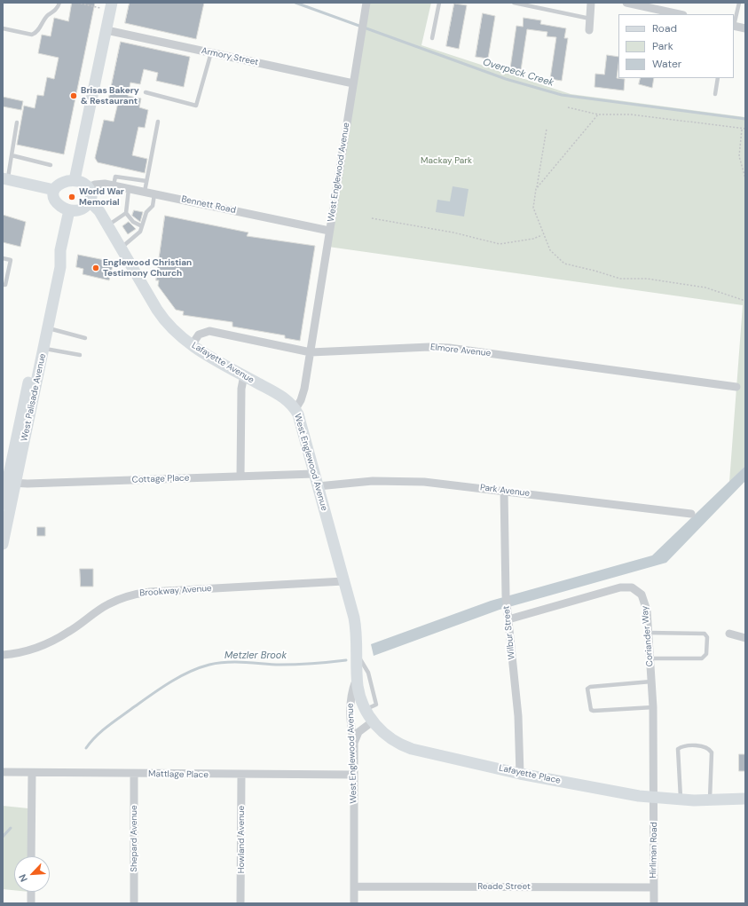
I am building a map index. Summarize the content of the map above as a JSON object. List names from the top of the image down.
{
  "streets": {
    "street": [
      "Armory Street",
      "West Englewood Avenue",
      "Bennett Road",
      "Elmore Avenue",
      "Lafayette Avenue",
      "West Palisade Avenue",
      "Cottage Place",
      "Park Avenue",
      "Brookway Avenue",
      "Wilbur Street",
      "Coriander Way",
      "Mattlage Place",
      "Lafayette Place",
      "Shepard Avenue",
      "Howland Avenue",
      "Hirliman Road",
      "Reade Street"
    ]
  },
  "crossings": [
    ["Armory Street", "West Englewood Avenue"],
    ["West Englewood Avenue", "Bennett Road"],
    ["West Englewood Avenue", "Elmore Avenue"],
    ["West Englewood Avenue", "Lafayette Avenue"],
    ["West Englewood Avenue", "Cottage Place"],
    ["West Englewood Avenue", "Park Avenue"],
    ["West Englewood Avenue", "Brookway Avenue"],
    ["West Englewood Avenue", "Mattlage Place"],
    ["West Englewood Avenue", "Lafayette Place"],
    ["West Englewood Avenue", "Reade Street"],
    ["Bennett Road", "Lafayette Avenue"],
    ["Bennett Road", "West Palisade Avenue"],
    ["Elmore Avenue", "Lafayette Avenue"],
    ["Lafayette Avenue", "West Palisade Avenue"],
    ["West Palisade Avenue", "Cottage Place"],
    ["Park Avenue", "Wilbur Street"],
    ["Wilbur Street", "Coriander Way"],
    ["Wilbur Street", "Lafayette Place"],
    ["Coriander Way", "Lafayette Place"],
    ["Coriander Way", "Hirliman Road"],
    ["Mattlage Place", "Shepard Avenue"],
    ["Mattlage Place", "Howland Avenue"],
    ["Lafayette Place", "Hirliman Road"],
    ["Hirliman Road", "Reade Street"]
  ],
  "water": ["Overpeck Creek", "Metzler Brook"],
  "parks": ["Mackay Park"],
  "places": ["Brisas Bakery & Restaurant", "World War Memorial", "Englewood Christian Testimony Church"],
  "legend": ["Road", "Park", "Water"],
  "north": "bottom left"
}
